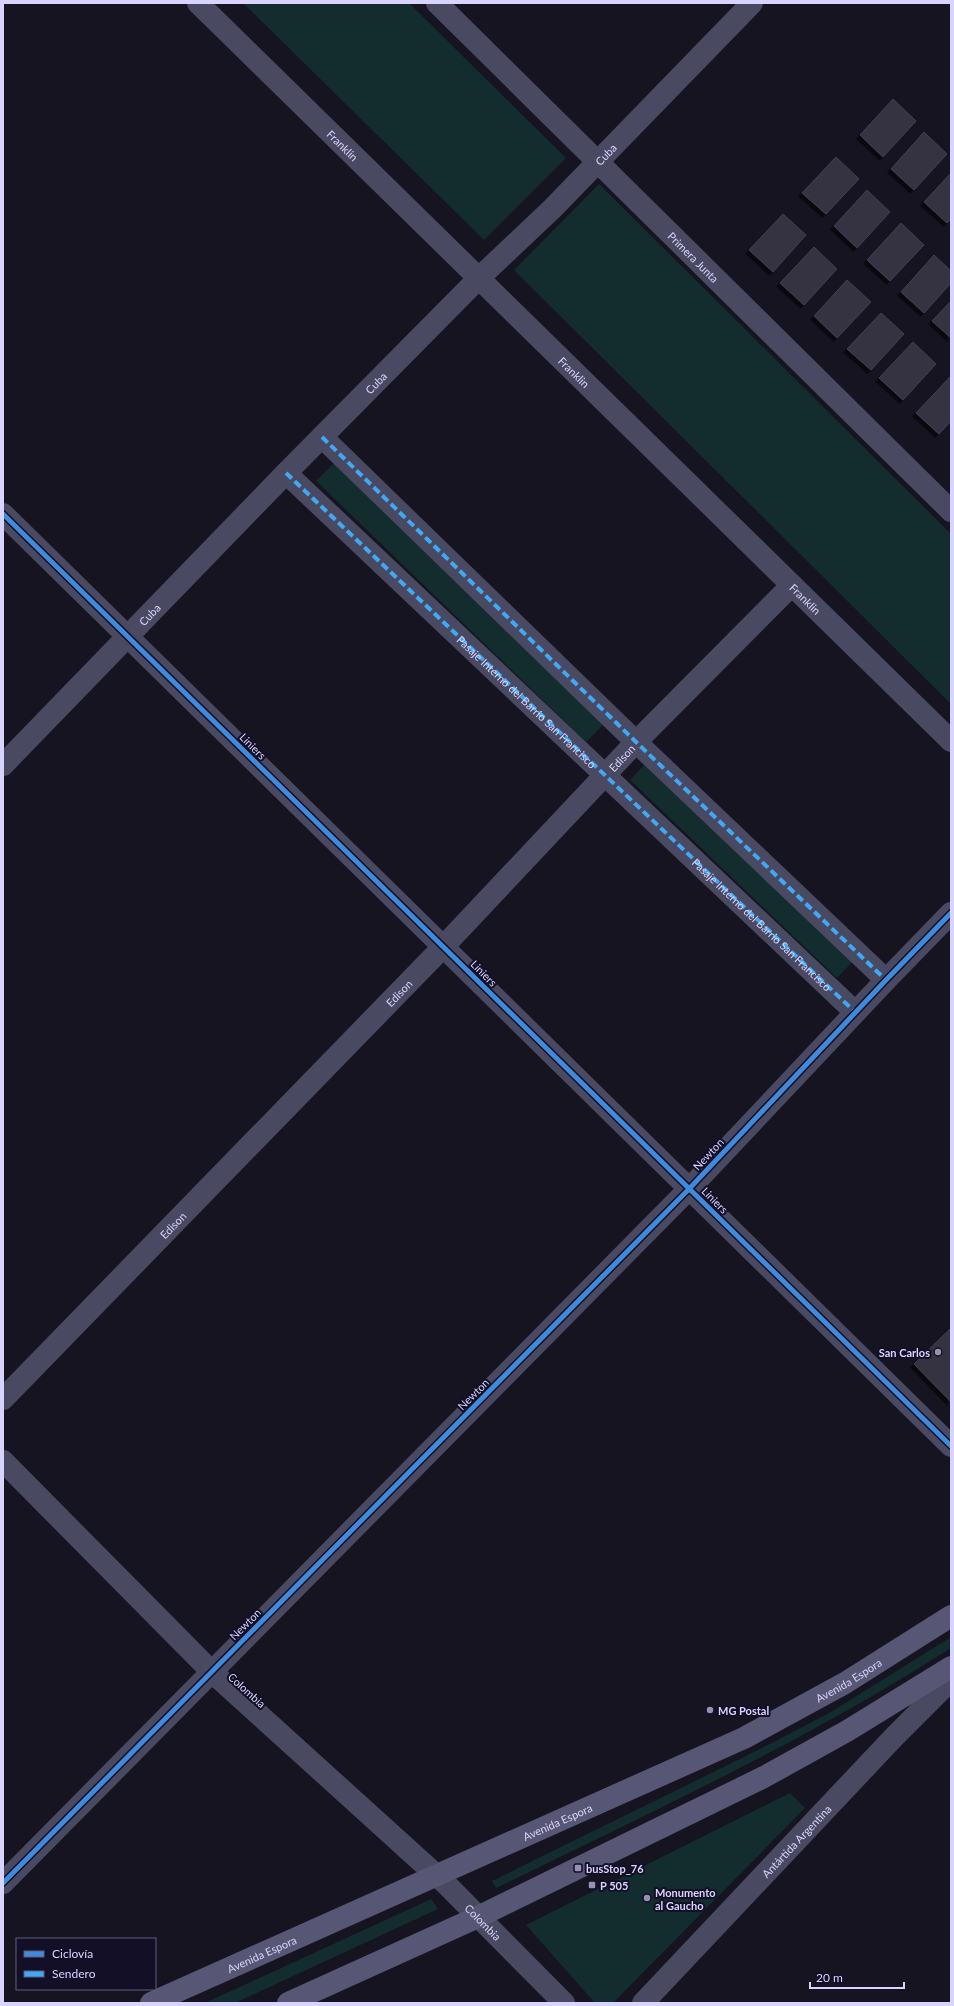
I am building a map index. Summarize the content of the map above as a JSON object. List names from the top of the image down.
{
  "streets": {
    "main road": ["Avenida Espora"],
    "street": [
      "Franklin",
      "Cuba",
      "Primera Junta",
      "Pasaje Interno del Barrio San Francisco",
      "Liniers",
      "Edison",
      "Newton",
      "Colombia",
      "Antártida Argentina"
    ]
  },
  "crossings": [
    ["Franklin", "Cuba"],
    ["Franklin", "Edison"],
    ["Cuba", "Primera Junta"],
    ["Cuba", "Pasaje Interno del Barrio San Francisco"],
    ["Cuba", "Liniers"],
    ["Pasaje Interno del Barrio San Francisco", "Edison"],
    ["Pasaje Interno del Barrio San Francisco", "Newton"],
    ["Liniers", "Edison"],
    ["Liniers", "Newton"],
    ["Newton", "Colombia"],
    ["Avenida Espora", "Colombia"]
  ],
  "places": {
    "other": ["San Carlos", "MG Postal", "Monumento al Gaucho"],
    "transit": ["busStop_76", "P 505"]
  },
  "legend": ["Ciclovía", "Sendero"],
  "scale_bar": "20 m"
}
